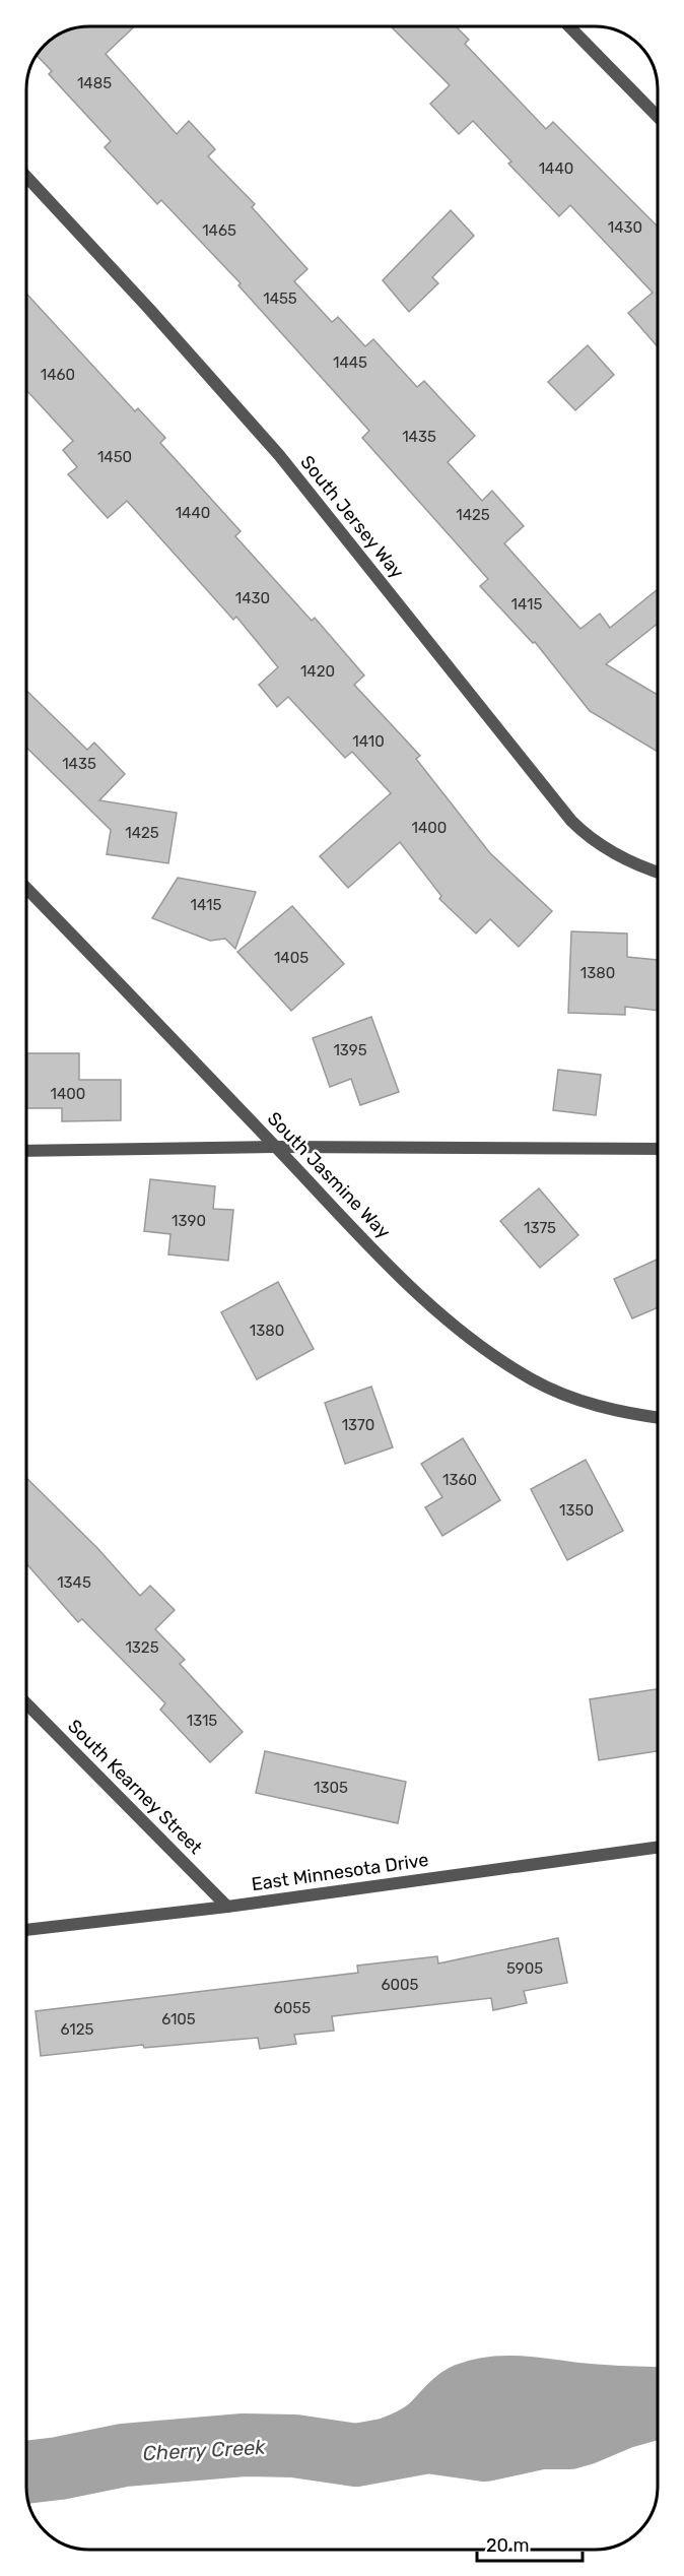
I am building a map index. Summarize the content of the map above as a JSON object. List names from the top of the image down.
{
  "streets": {
    "street": [
      "South Jersey Way",
      "South Jasmine Way",
      "South Kearney Street",
      "East Minnesota Drive"
    ]
  },
  "crossings": [
    ["South Kearney Street", "East Minnesota Drive"]
  ],
  "water": ["Cherry Creek"],
  "house_numbers": [
    "1485",
    "1440",
    "1430",
    "1465",
    "1455",
    "1445",
    "1460",
    "1435",
    "1450",
    "1440",
    "1425",
    "1430",
    "1415",
    "1420",
    "1410",
    "1435",
    "1400",
    "1425",
    "1415",
    "1405",
    "1380",
    "1395",
    "1400",
    "1390",
    "1375",
    "1380",
    "1370",
    "1360",
    "1350",
    "1345",
    "1325",
    "1315",
    "1305",
    "5905",
    "6005",
    "6055",
    "6105",
    "6125"
  ],
  "scale_bar": "20 m"
}
